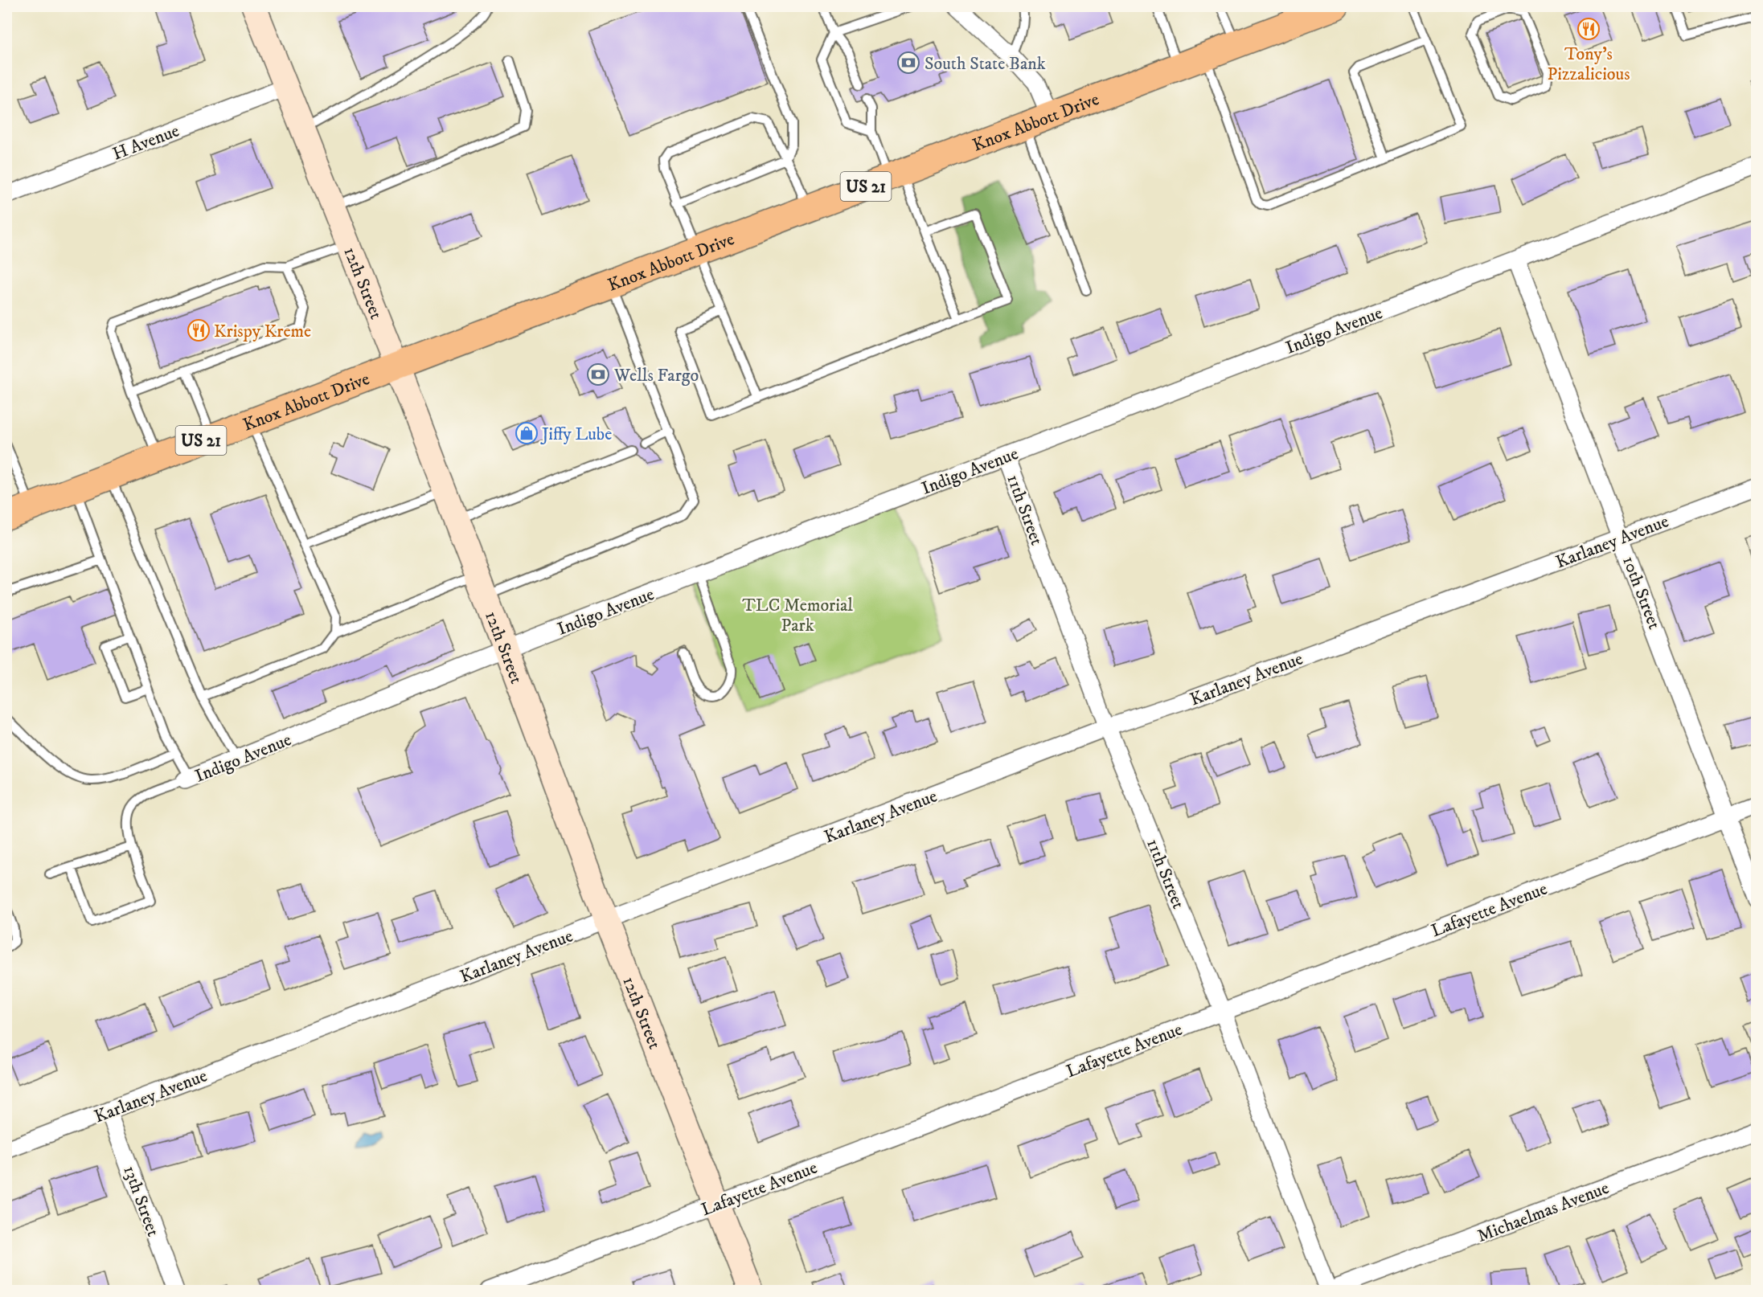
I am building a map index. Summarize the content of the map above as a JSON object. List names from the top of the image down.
{
  "streets": {
    "main road": ["Knox Abbott Drive", "US 21", "12th Street"],
    "street": [
      "H Avenue",
      "Indigo Avenue",
      "11th Street",
      "Karlaney Avenue",
      "10th Street",
      "Lafayette Avenue",
      "13th Street",
      "Michaelmas Avenue"
    ]
  },
  "crossings": [
    ["Knox Abbott Drive", "12th Street"],
    ["H Avenue", "12th Street"],
    ["12th Street", "Indigo Avenue"],
    ["12th Street", "Karlaney Avenue"],
    ["12th Street", "Lafayette Avenue"],
    ["Indigo Avenue", "11th Street"],
    ["Indigo Avenue", "10th Street"],
    ["11th Street", "Karlaney Avenue"],
    ["11th Street", "Lafayette Avenue"],
    ["11th Street", "Michaelmas Avenue"],
    ["Karlaney Avenue", "10th Street"],
    ["Karlaney Avenue", "13th Street"],
    ["10th Street", "Lafayette Avenue"]
  ],
  "parks": ["TLC Memorial Park"],
  "places": {
    "restaurant": ["Tony's Pizzalicious", "Krispy Kreme"],
    "bank": ["South State Bank", "Wells Fargo"],
    "shop": ["Jiffy Lube"]
  }
}
